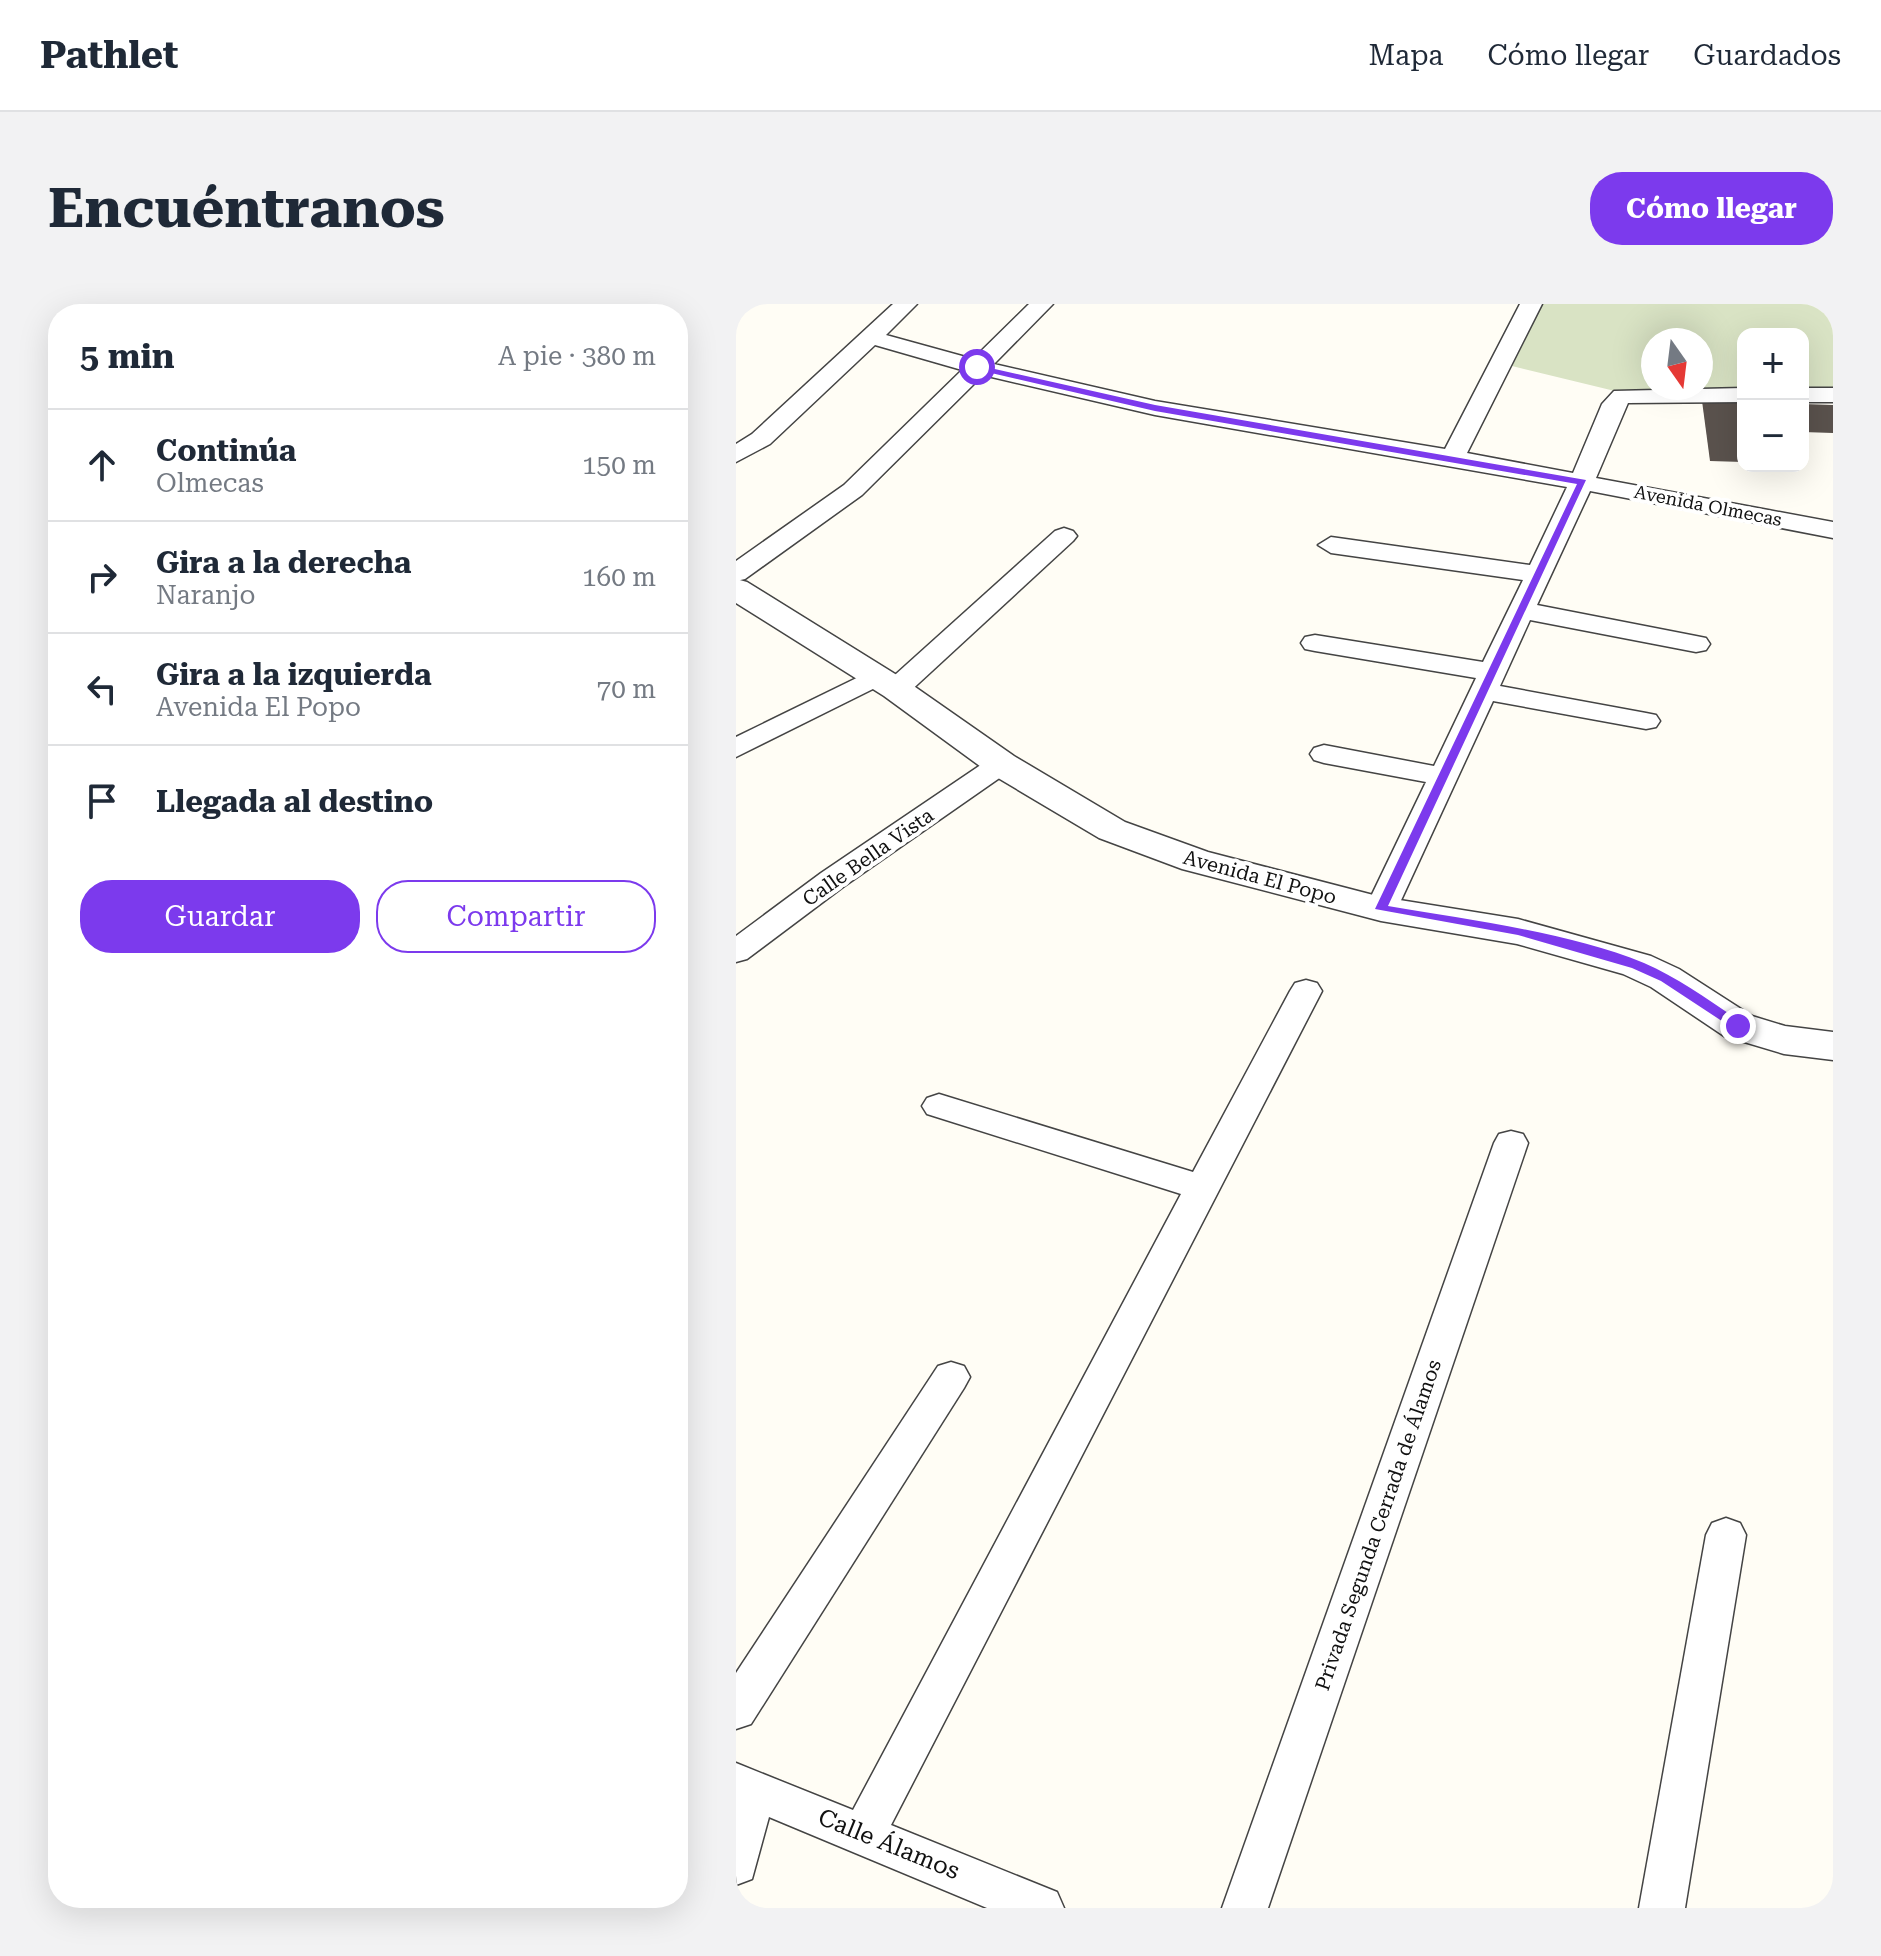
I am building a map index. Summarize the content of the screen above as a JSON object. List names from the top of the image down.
{
  "streets": {
    "street": [
      "Avenida Olmecas",
      "Calle Bella Vista",
      "Avenida El Popo",
      "Privada Segunda Cerrada de Álamos",
      "Calle Álamos"
    ]
  },
  "crossings": [
    ["Calle Bella Vista", "Avenida El Popo"]
  ],
  "north": "bottom",
  "page": {
    "header": "Pathlet",
    "nav": ["Mapa", "Cómo llegar", "Guardados"],
    "buttons": [
      "Cómo llegar",
      ["Guardar", "Compartir"]
    ],
    "title": "Encuéntranos",
    "heading": ["5 min", "A pie · 380 m"],
    "map_buttons": ["+", "−"],
    "list": [
      ["Continúa", "Olmecas", "150 m"],
      ["Gira a la derecha", "Naranjo", "160 m"],
      ["Gira a la izquierda", "Avenida El Popo", "70 m"],
      "Llegada al destino"
    ]
  }
}
